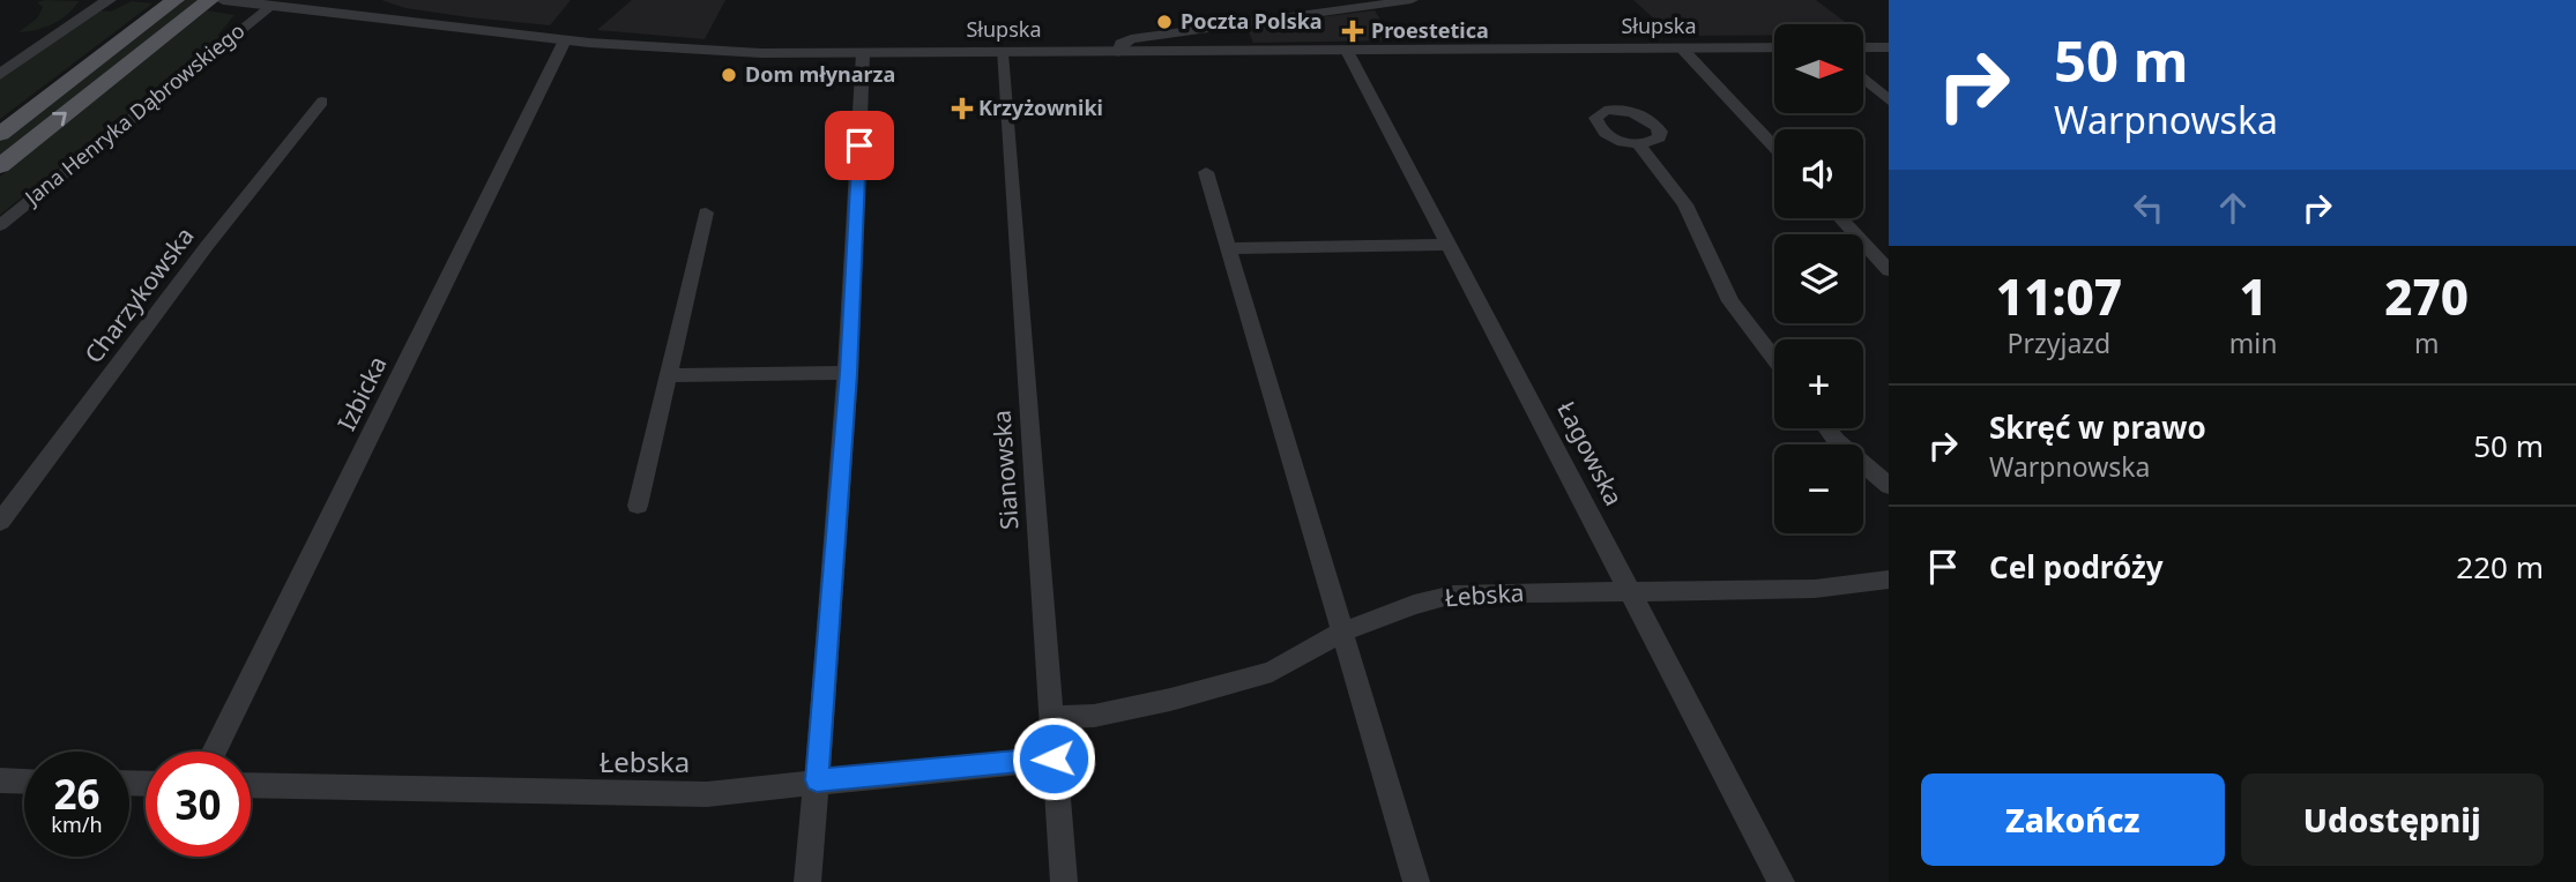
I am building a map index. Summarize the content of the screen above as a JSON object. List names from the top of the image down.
{
  "streets": {
    "main road": ["Jana Henryka Dąbrowskiego"],
    "street": [
      "Słupska",
      "Charzykowska",
      "Izbicka",
      "Łagowska",
      "Sianowska",
      "Łebska"
    ]
  },
  "crossings": [
    ["Słupska", "Jana Henryka Dąbrowskiego"],
    ["Słupska", "Izbicka"],
    ["Słupska", "Łagowska"],
    ["Słupska", "Sianowska"],
    ["Łagowska", "Łebska"],
    ["Sianowska", "Łebska"]
  ],
  "places": {
    "other": ["Poczta Polska", "Dom młynarza"],
    "health": ["Proestetica", "Krzyżowniki"]
  },
  "north": "right",
  "page": {
    "turn": ["50 m", "Warpnowska"],
    "map_buttons": ["+", "−"],
    "eta": [
      "11:07",
      "Przyjazd",
      "1",
      "min",
      "270",
      "m"
    ],
    "list": [
      {
        "name": "Skręć w prawo",
        "note": "Warpnowska",
        "value": "50 m"
      },
      {
        "name": "Cel podróży",
        "value": "220 m"
      }
    ],
    "speed": "26 km/h",
    "limit": "30",
    "buttons": ["Zakończ", "Udostępnij"]
  }
}
